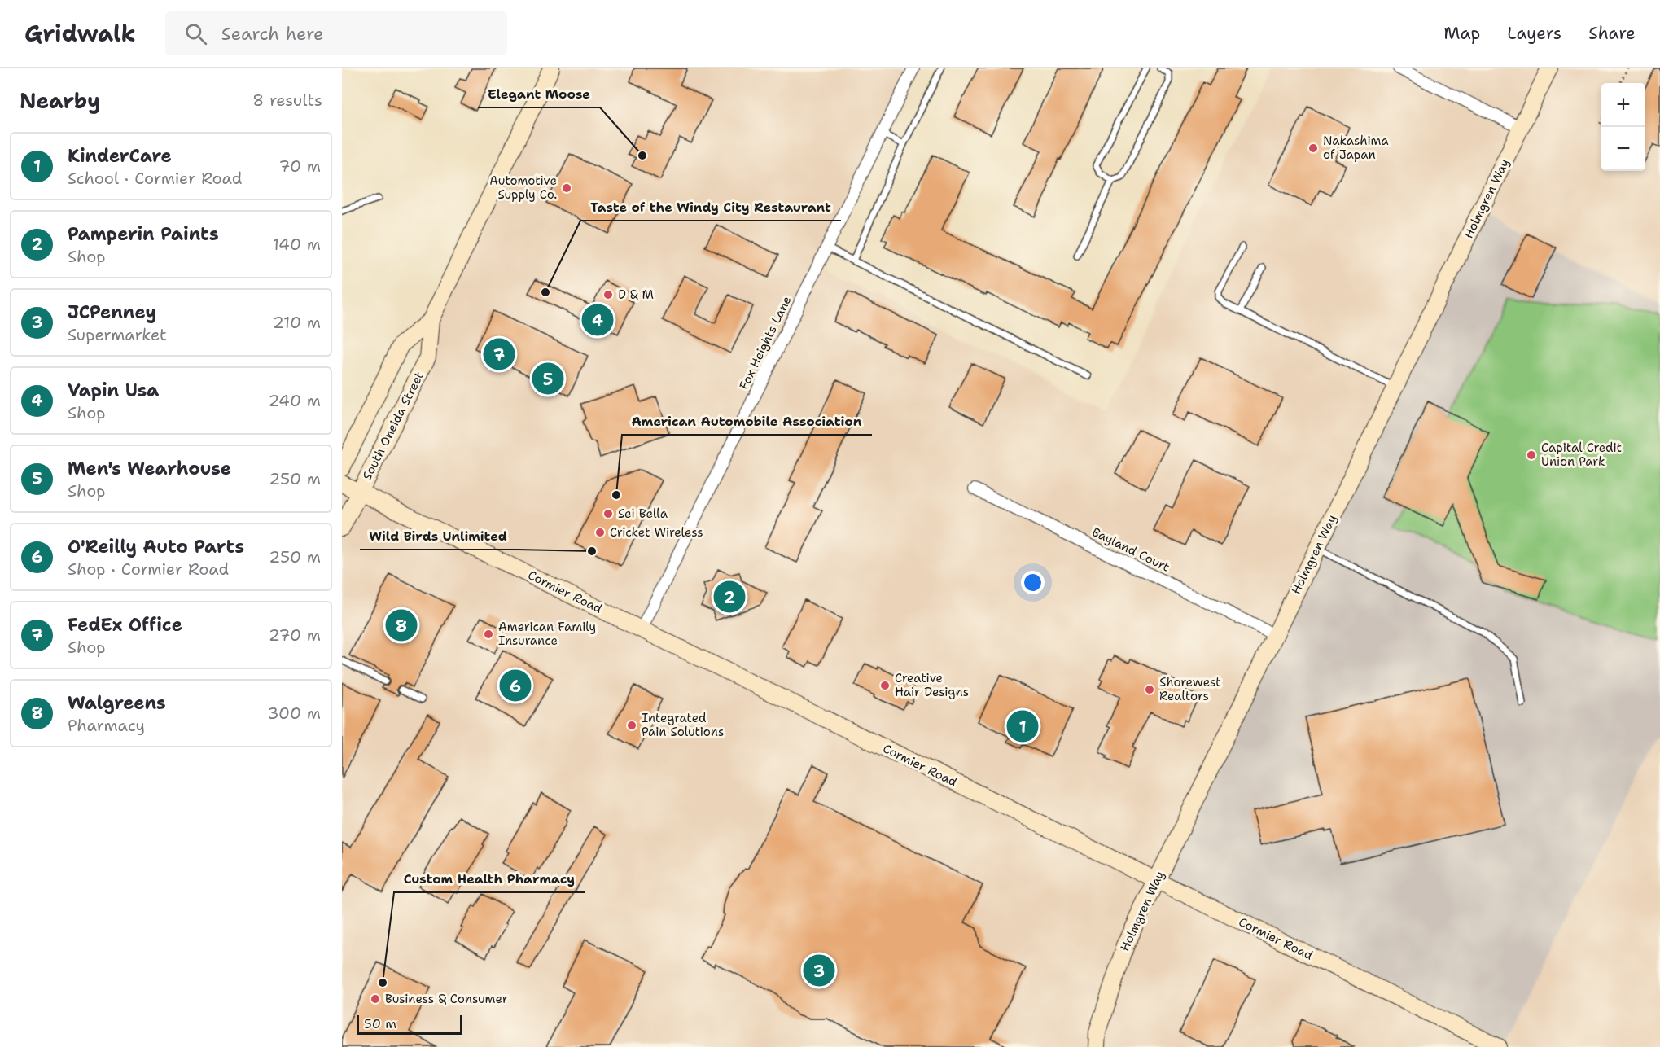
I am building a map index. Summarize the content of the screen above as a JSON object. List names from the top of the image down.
{
  "streets": {
    "street": [
      "Holmgren Way",
      "Fox Heights Lane",
      "South Oneida Street",
      "Bayland Court",
      "Cormier Road"
    ]
  },
  "crossings": [
    ["Holmgren Way", "Bayland Court"],
    ["Holmgren Way", "Cormier Road"],
    ["Fox Heights Lane", "Cormier Road"],
    ["South Oneida Street", "Cormier Road"]
  ],
  "places": [
    "Nakashima of Japan",
    "Elegant Moose",
    "Automotive Supply Co.",
    "Taste of the Windy City Restaurant",
    "D & M",
    "Capital Credit Union Park",
    "American Automobile Association",
    "Sei Bella",
    "Cricket Wireless",
    "Wild Birds Unlimited",
    "American Family Insurance",
    "Creative Hair Designs",
    "Shorewest Realtors",
    "Integrated Pain Solutions",
    "Custom Health Pharmacy",
    "Business & Consumer"
  ],
  "scale_bar": "50 m",
  "page": {
    "header": "Gridwalk",
    "search": "Search here",
    "nav": ["Map", "Layers", "Share"],
    "heading": ["Nearby", "8 results"],
    "map_buttons": ["+", "−"],
    "list": [
      {
        "mark": "1",
        "name": "KinderCare",
        "note": "School · Cormier Road",
        "value": "70 m"
      },
      {
        "mark": "2",
        "name": "Pamperin Paints",
        "note": "Shop",
        "value": "140 m"
      },
      {
        "mark": "3",
        "name": "JCPenney",
        "note": "Supermarket",
        "value": "210 m"
      },
      {
        "mark": "4",
        "name": "Vapin Usa",
        "note": "Shop",
        "value": "240 m"
      },
      {
        "mark": "5",
        "name": "Men's Wearhouse",
        "note": "Shop",
        "value": "250 m"
      },
      {
        "mark": "6",
        "name": "O'Reilly Auto Parts",
        "note": "Shop · Cormier Road",
        "value": "250 m"
      },
      {
        "mark": "7",
        "name": "FedEx Office",
        "note": "Shop",
        "value": "270 m"
      },
      {
        "mark": "8",
        "name": "Walgreens",
        "note": "Pharmacy",
        "value": "300 m"
      }
    ],
    "pins": [
      "4",
      "7",
      "5",
      "2",
      "8",
      "6",
      "1",
      "3"
    ],
    "scale": "50 m"
  }
}
